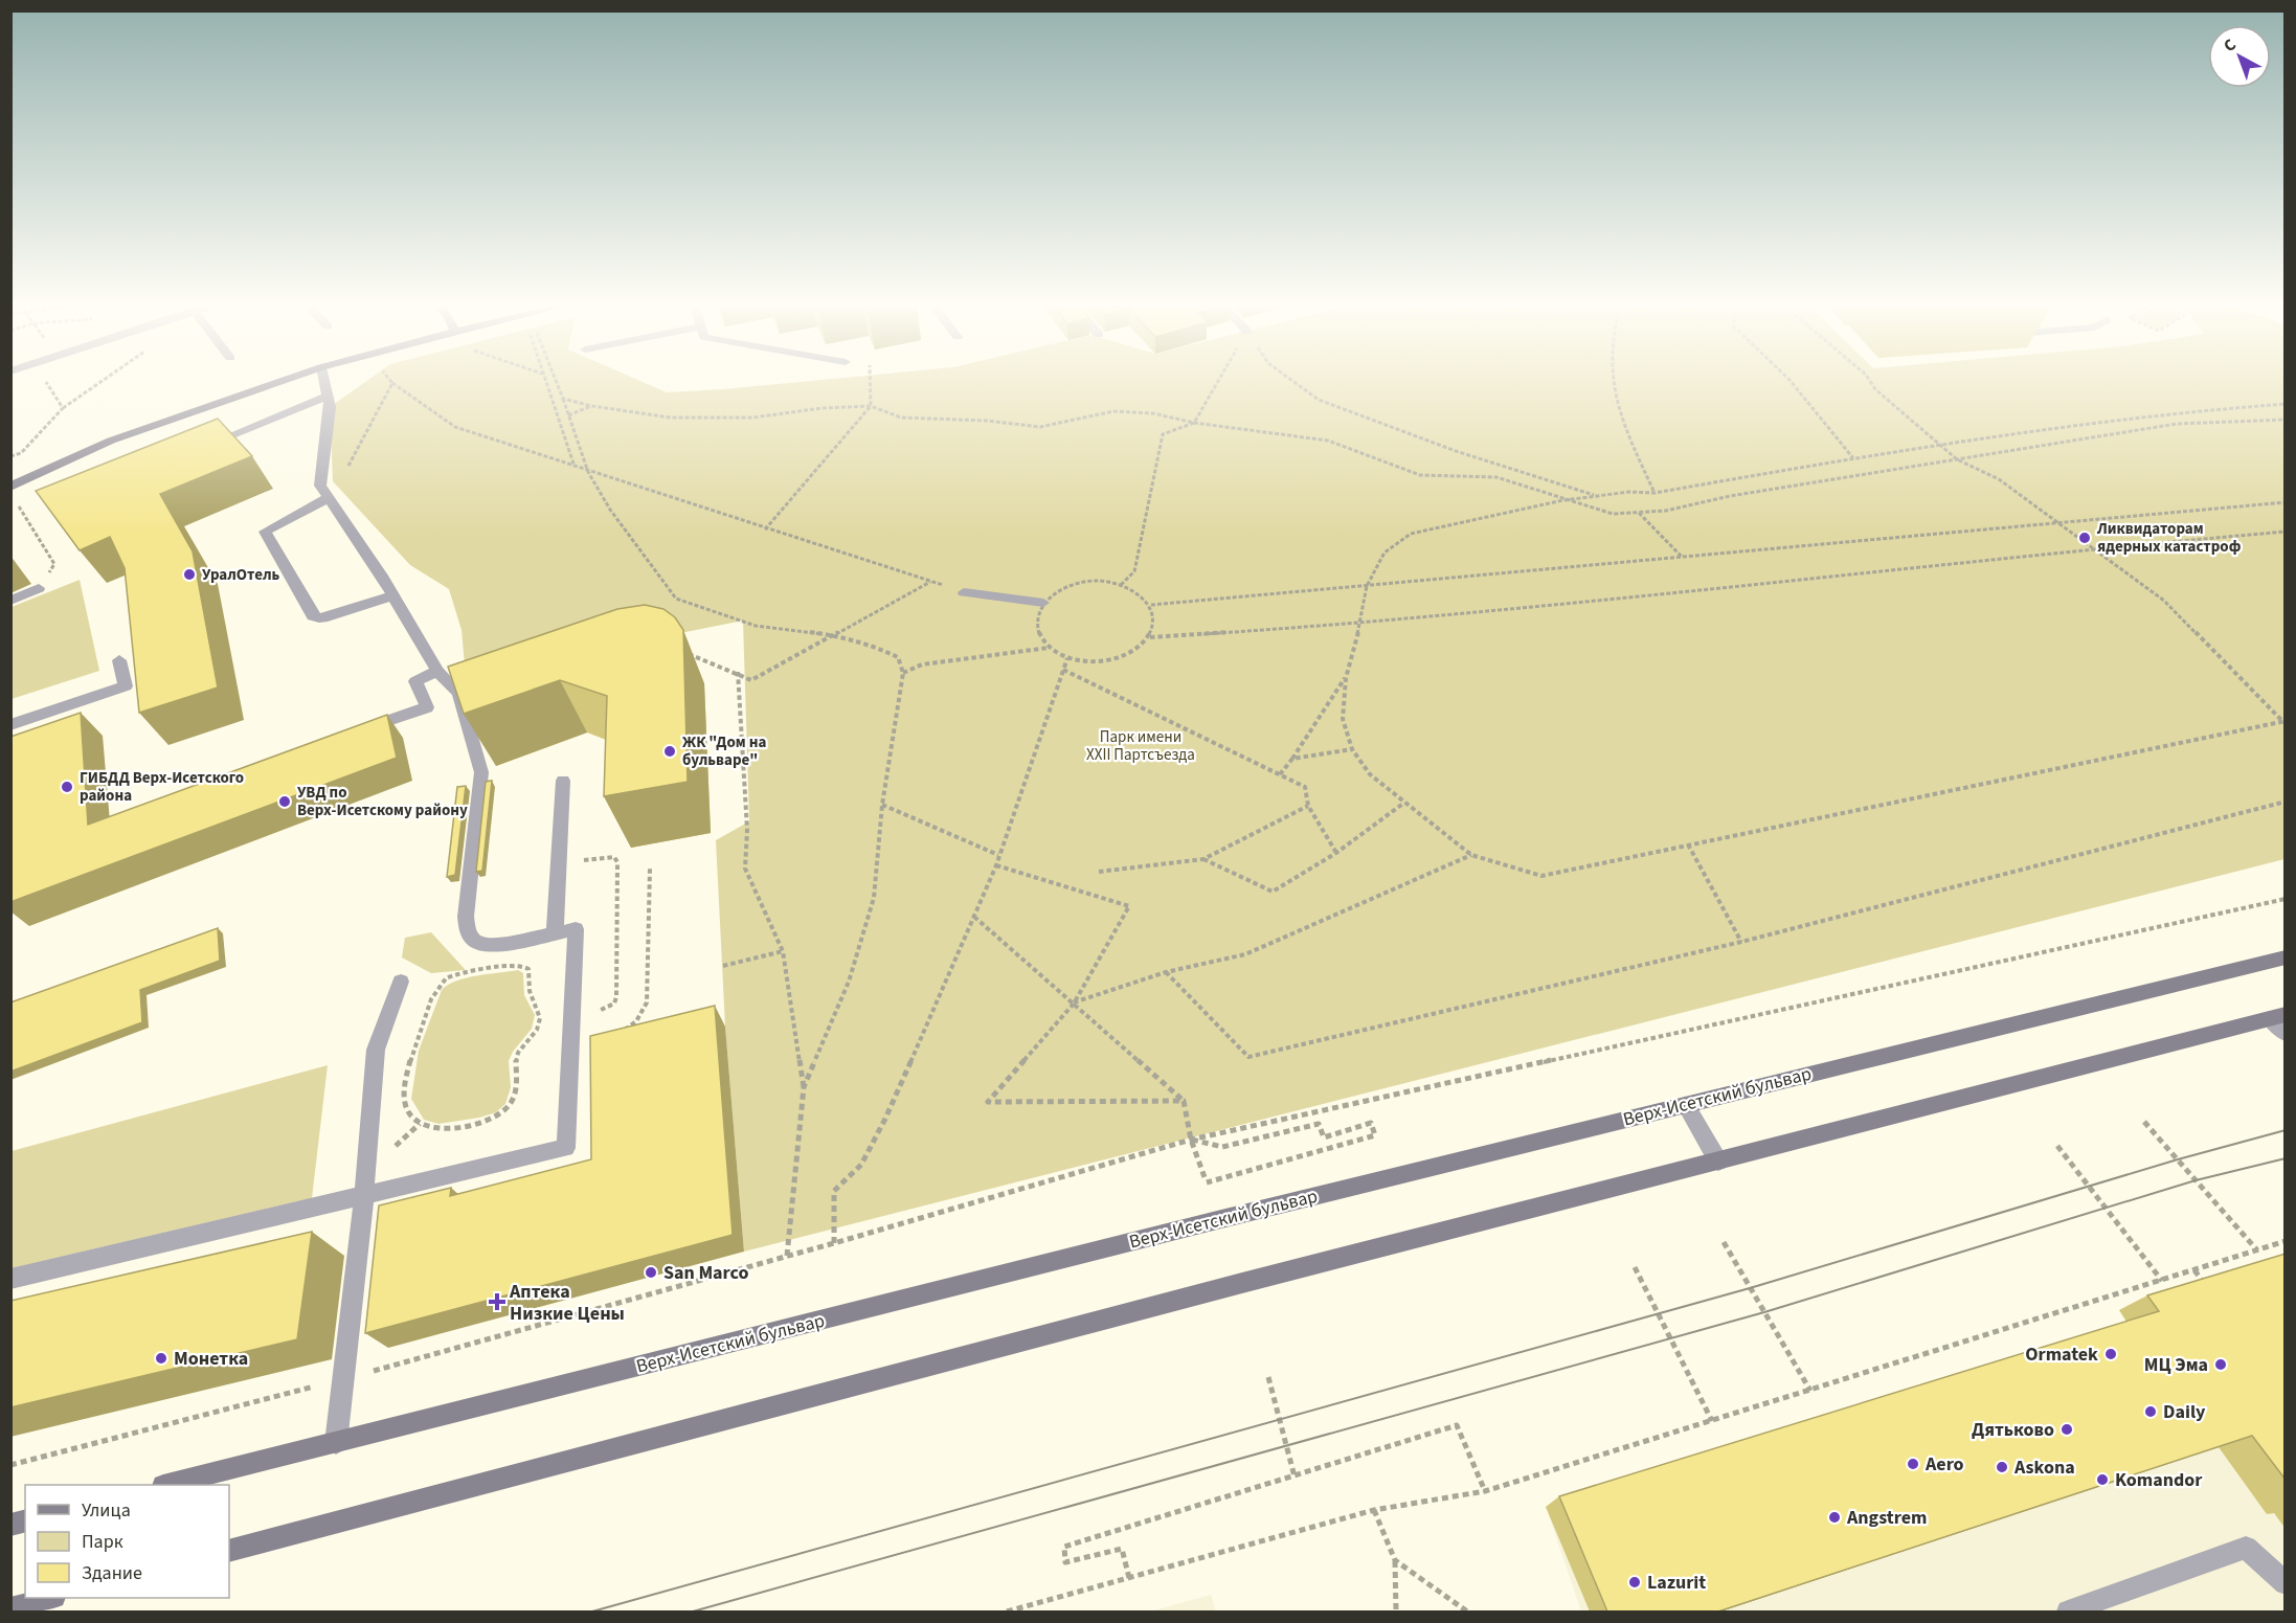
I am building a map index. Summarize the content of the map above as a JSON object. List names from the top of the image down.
{
  "streets": {
    "main road": ["Верх-Исетский бульвар"]
  },
  "parks": ["Парк имени XXII Партсъезда"],
  "places": {
    "other": [
      "Ликвидаторам ядерных катастроф",
      "УралОтель",
      "ЖК \"Дом на бульваре\"",
      "ГИБДД Верх-Исетского района",
      "УВД по Верх-Исетскому району",
      "San Marco",
      "Ormatek",
      "Монетка",
      "МЦ Эма",
      "Daily",
      "Дятьково",
      "Aero",
      "Askona",
      "Komandor",
      "Angstrem",
      "Lazurit"
    ],
    "health": ["Аптека Низкие Цены"]
  },
  "legend": ["Улица", "Парк", "Здание"],
  "north": "top left"
}
